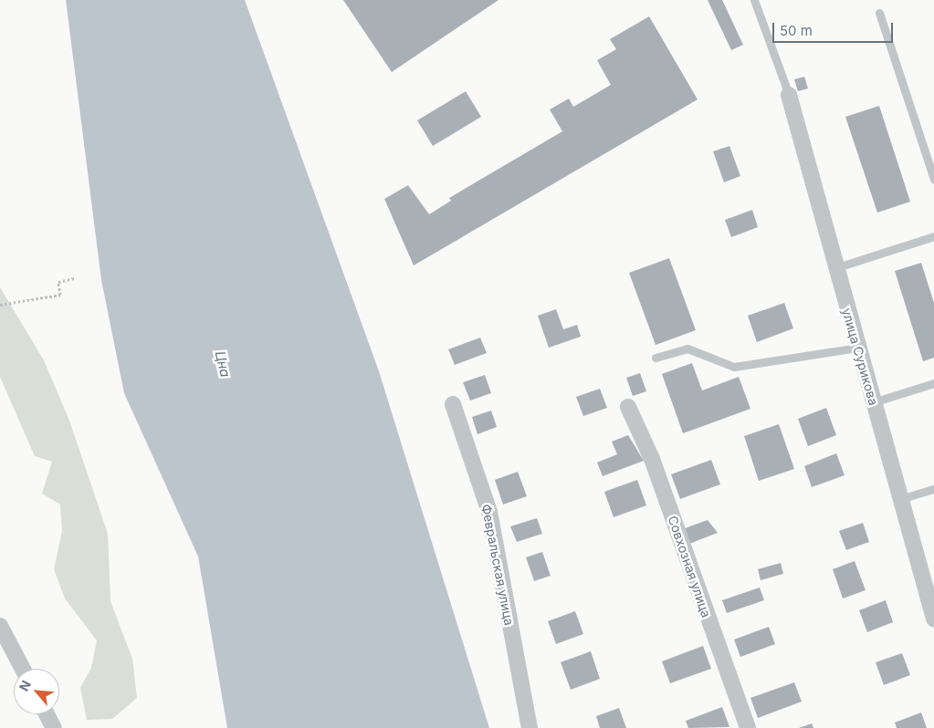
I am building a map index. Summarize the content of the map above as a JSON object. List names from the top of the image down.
{
  "streets": {
    "street": ["улица Сурикова", "Февральская улица", "Совхозная улица"]
  },
  "water": ["Цна"],
  "scale_bar": "50 m",
  "north": "top left"
}
